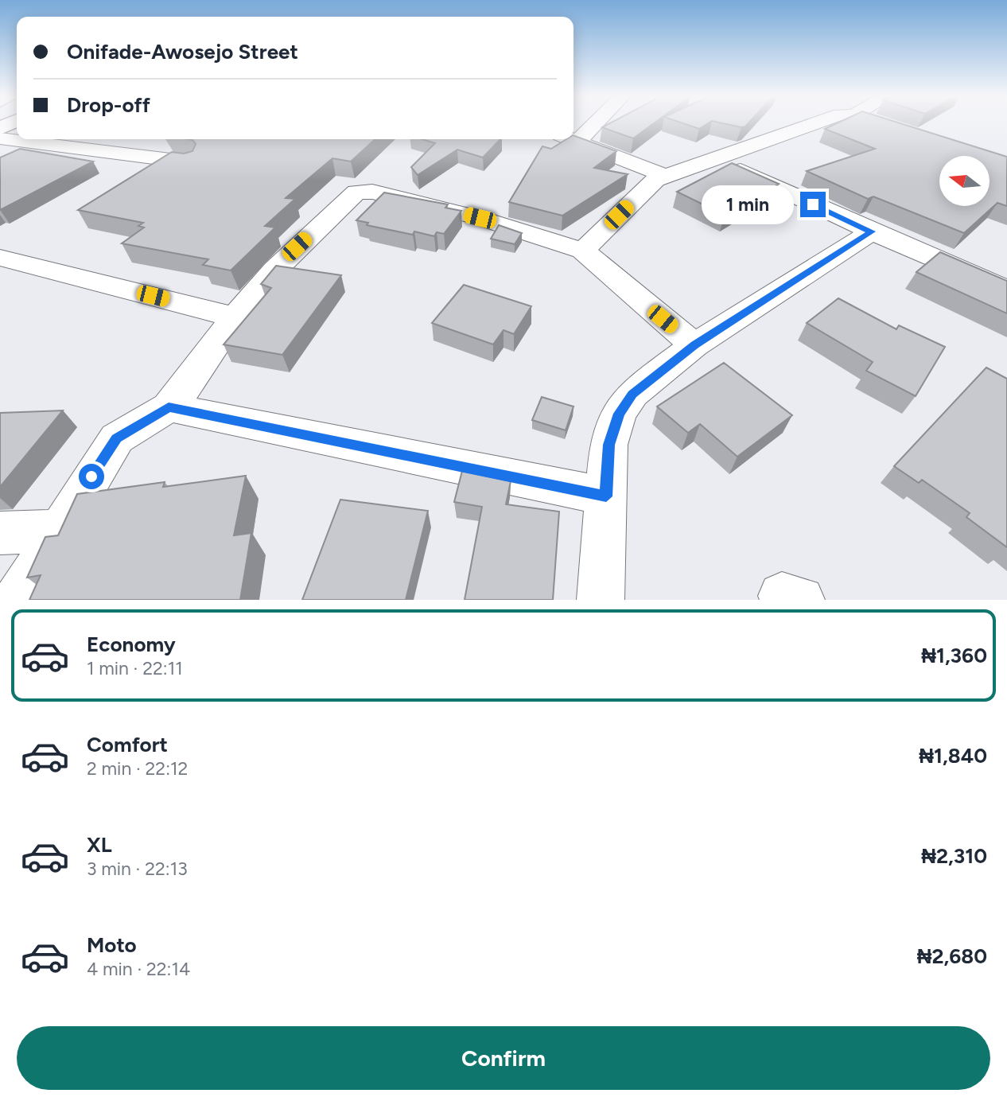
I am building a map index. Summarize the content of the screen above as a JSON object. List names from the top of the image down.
{
  "north": "left",
  "page": {
    "banner": ["Onifade-Awosejo Street", "Drop-off"],
    "bubble": "1 min",
    "list": [
      {
        "name": "Economy",
        "note": "1 min · 22:11",
        "value": "₦1,360"
      },
      {
        "name": "Comfort",
        "note": "2 min · 22:12",
        "value": "₦1,840"
      },
      {
        "name": "XL",
        "note": "3 min · 22:13",
        "value": "₦2,310"
      },
      {
        "name": "Moto",
        "note": "4 min · 22:14",
        "value": "₦2,680"
      }
    ],
    "buttons": "Confirm"
  }
}
